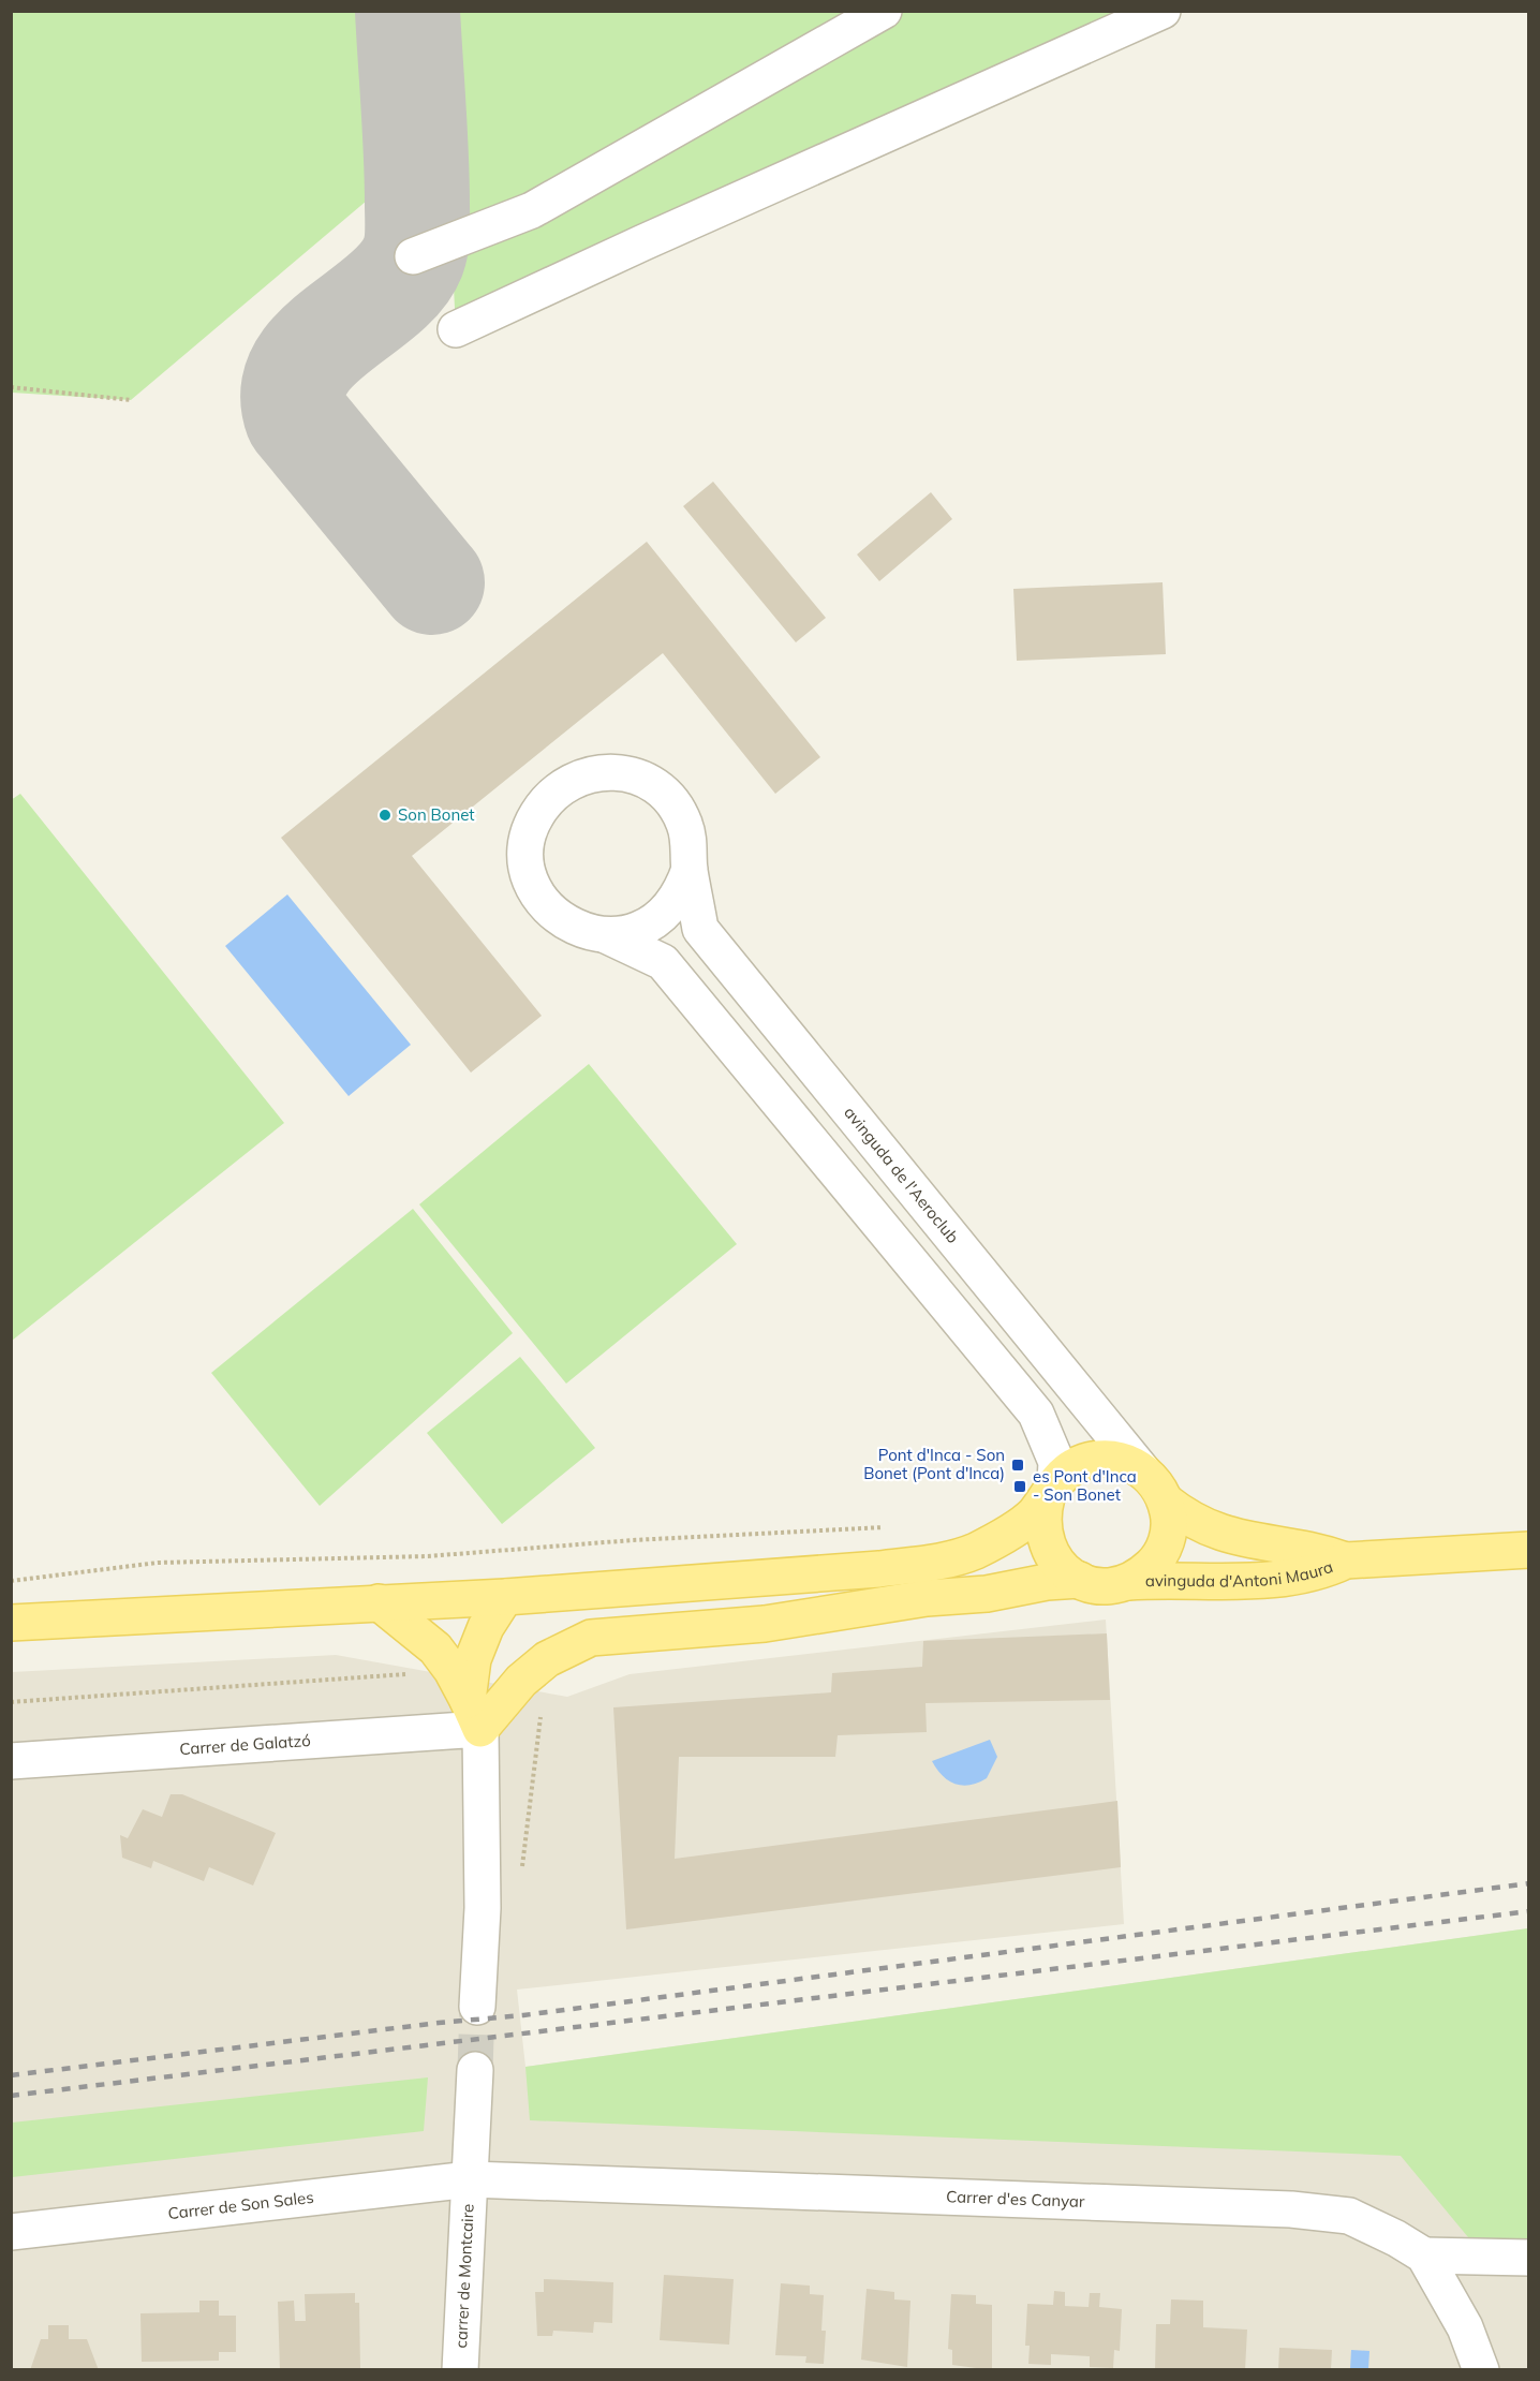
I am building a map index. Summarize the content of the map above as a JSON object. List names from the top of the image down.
{
  "streets": {
    "main road": ["avinguda d'Antoni Maura"],
    "street": [
      "avinguda de l'Aeroclub",
      "Carrer de Galatzó",
      "Carrer d'es Canyar",
      "Carrer de Son Sales",
      "carrer de Montcaire"
    ]
  },
  "crossings": [
    ["avinguda de l'Aeroclub", "avinguda d'Antoni Maura"],
    ["Carrer d'es Canyar", "Carrer de Son Sales"],
    ["Carrer d'es Canyar", "carrer de Montcaire"],
    ["Carrer de Son Sales", "carrer de Montcaire"]
  ],
  "places": {
    "other": ["Son Bonet"],
    "transit": ["Pont d'Inca - Son Bonet (Pont d'Inca)", "es Pont d'Inca - Son Bonet"]
  }
}
